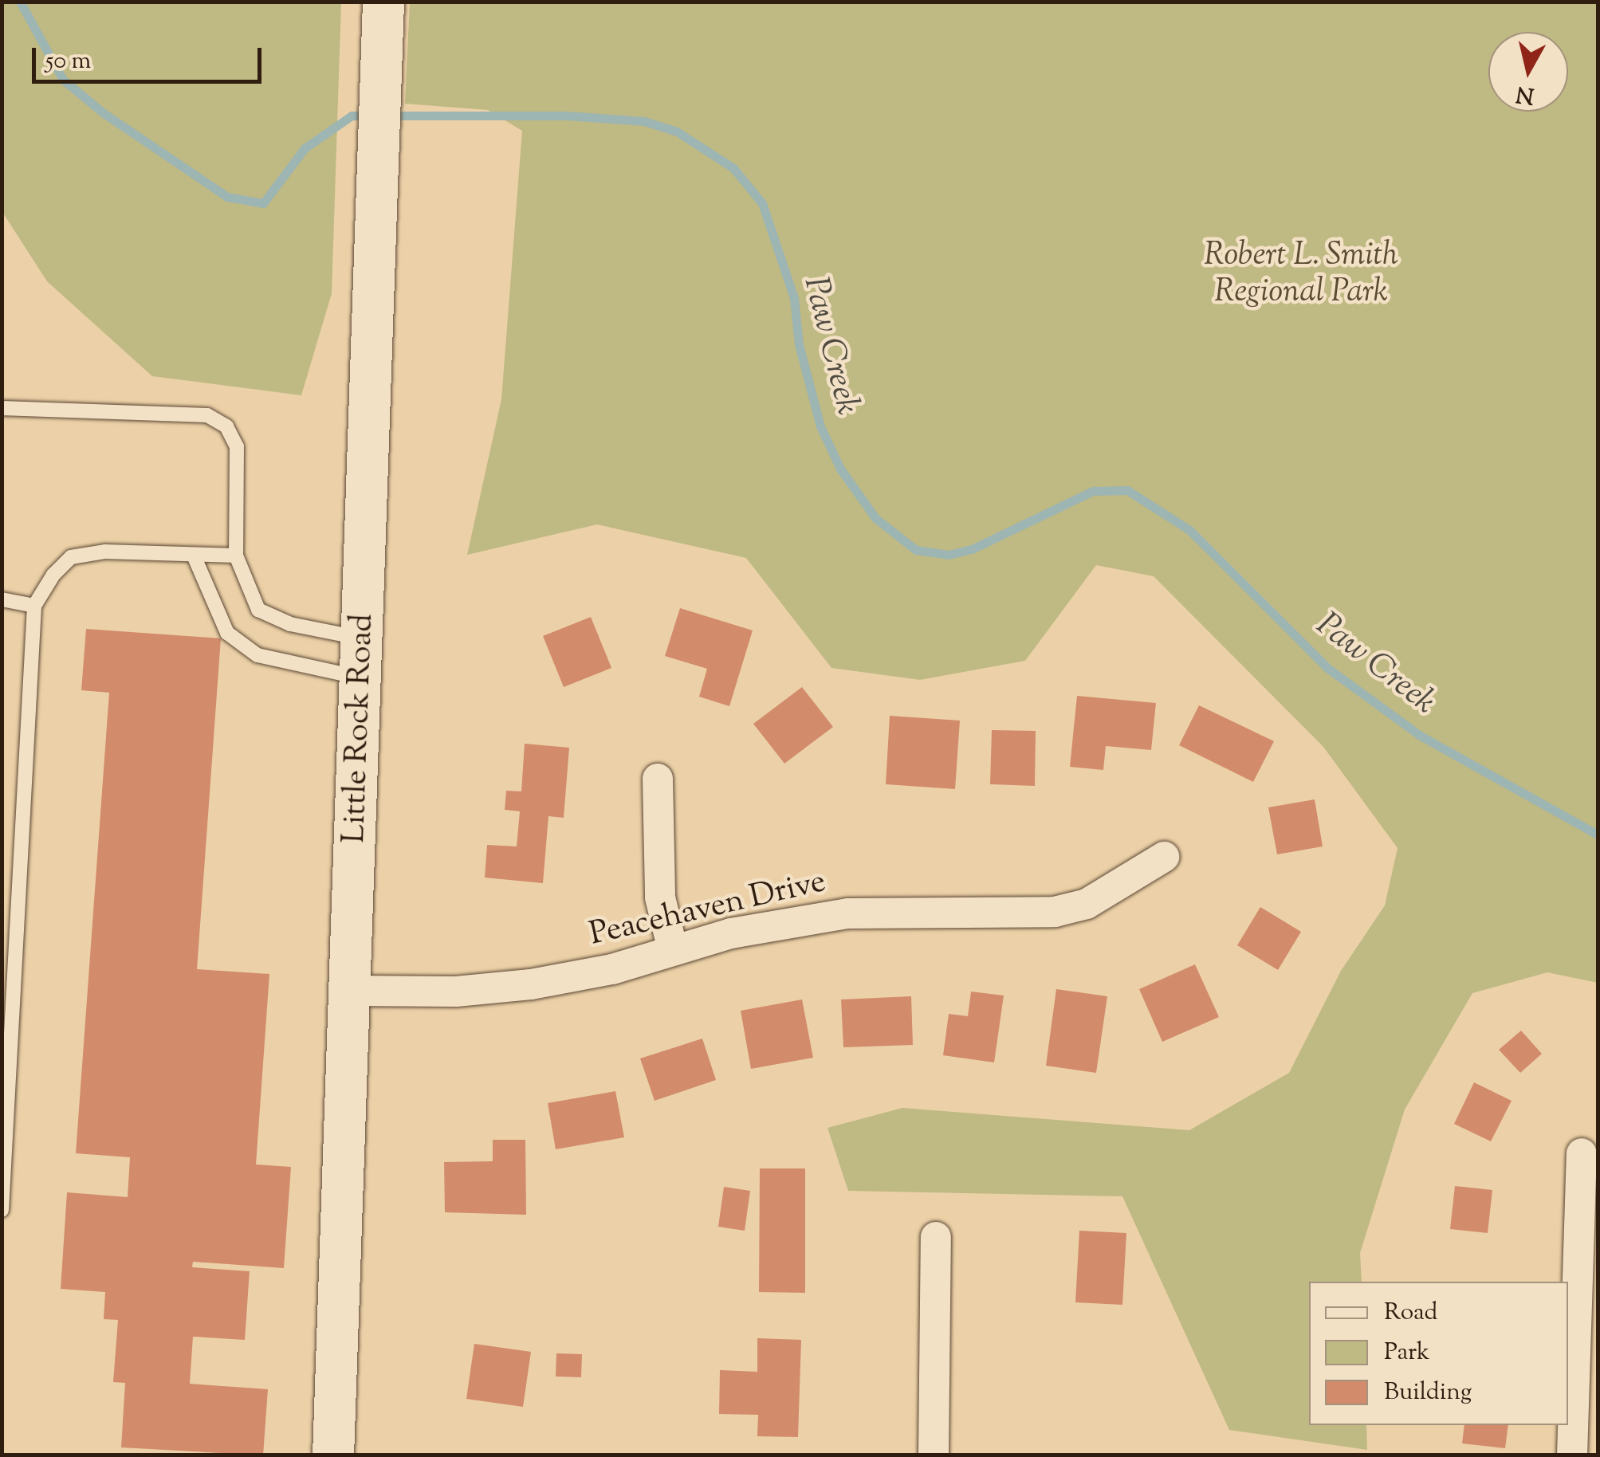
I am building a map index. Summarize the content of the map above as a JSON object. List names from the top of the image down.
{
  "streets": {
    "main road": ["Little Rock Road"],
    "street": ["Peacehaven Drive"]
  },
  "crossings": [
    ["Little Rock Road", "Peacehaven Drive"]
  ],
  "water": ["Paw Creek"],
  "parks": ["Robert L. Smith Regional Park"],
  "legend": ["Road", "Park", "Building"],
  "scale_bar": "50 m",
  "north": "bottom"
}
